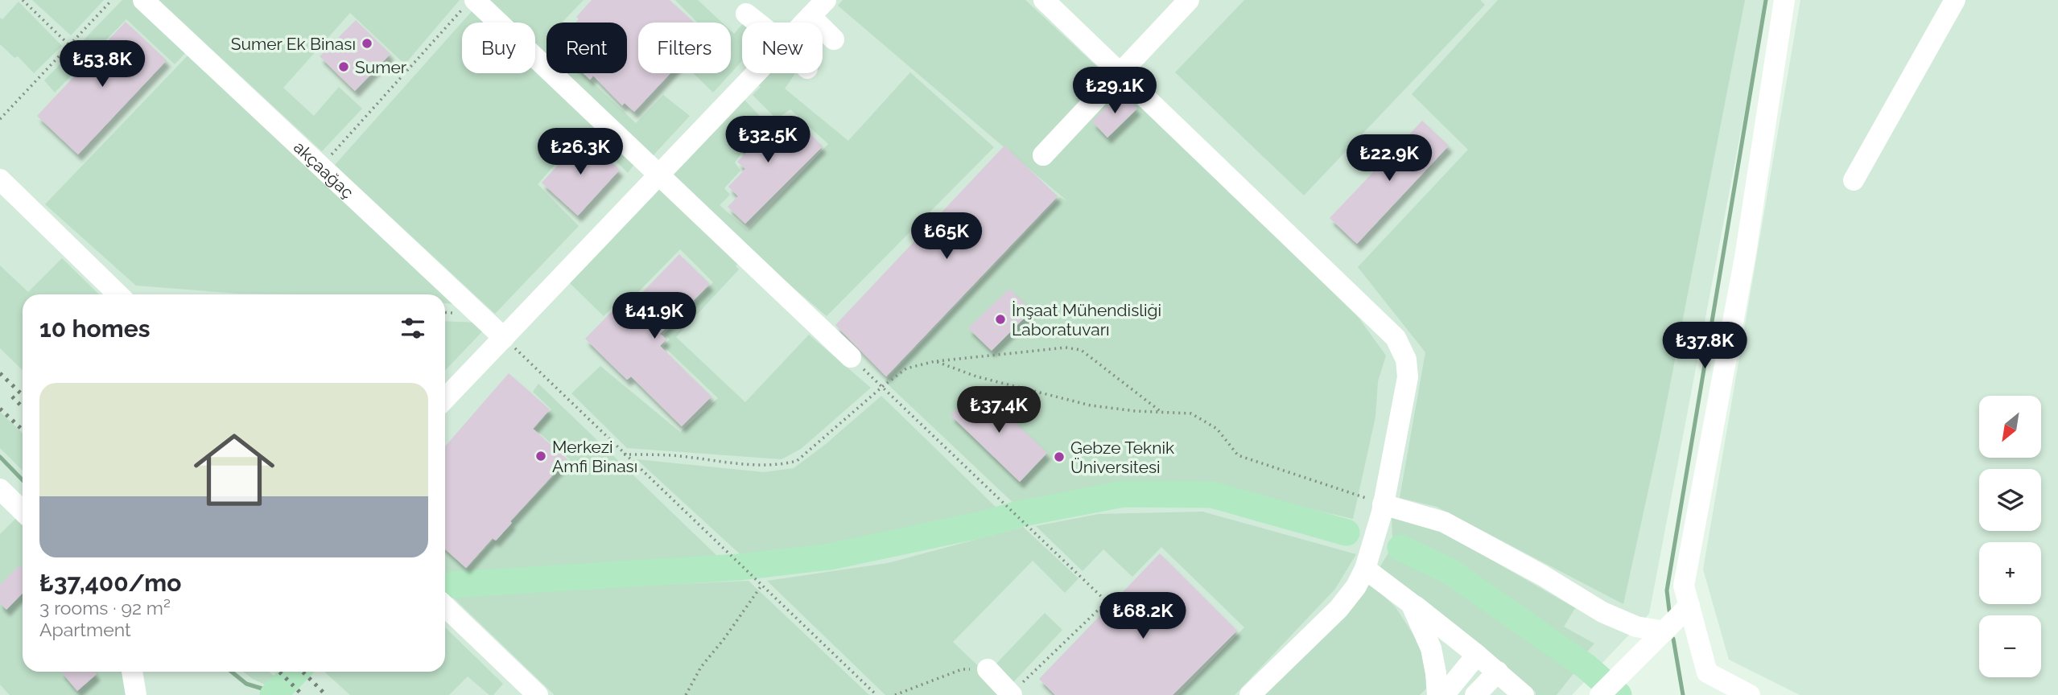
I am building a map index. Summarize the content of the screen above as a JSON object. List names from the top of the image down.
{
  "streets": {
    "street": ["akçaağaç"]
  },
  "places": [
    "Sumer Ek Binası",
    "Sumer",
    "İnşaat Mühendisliği Laboratuvarı",
    "Merkezi Amfi Binası",
    "Gebze Teknik Üniversitesi"
  ],
  "north": "bottom left",
  "page": {
    "chip": [
      "Buy",
      "Rent",
      "Filters",
      "New"
    ],
    "price": [
      "₺53.8K",
      "₺29.1K",
      "₺32.5K",
      "₺26.3K",
      "₺22.9K",
      "₺65K",
      "₺41.9K",
      "₺37.8K",
      "₺37.4K",
      "₺68.2K"
    ],
    "heading": "10 homes",
    "list": [
      {
        "name": "₺37,400/mo",
        "note": "3 rooms · 92 m² · Apartment"
      }
    ],
    "map_buttons": ["+", "−"]
  }
}
